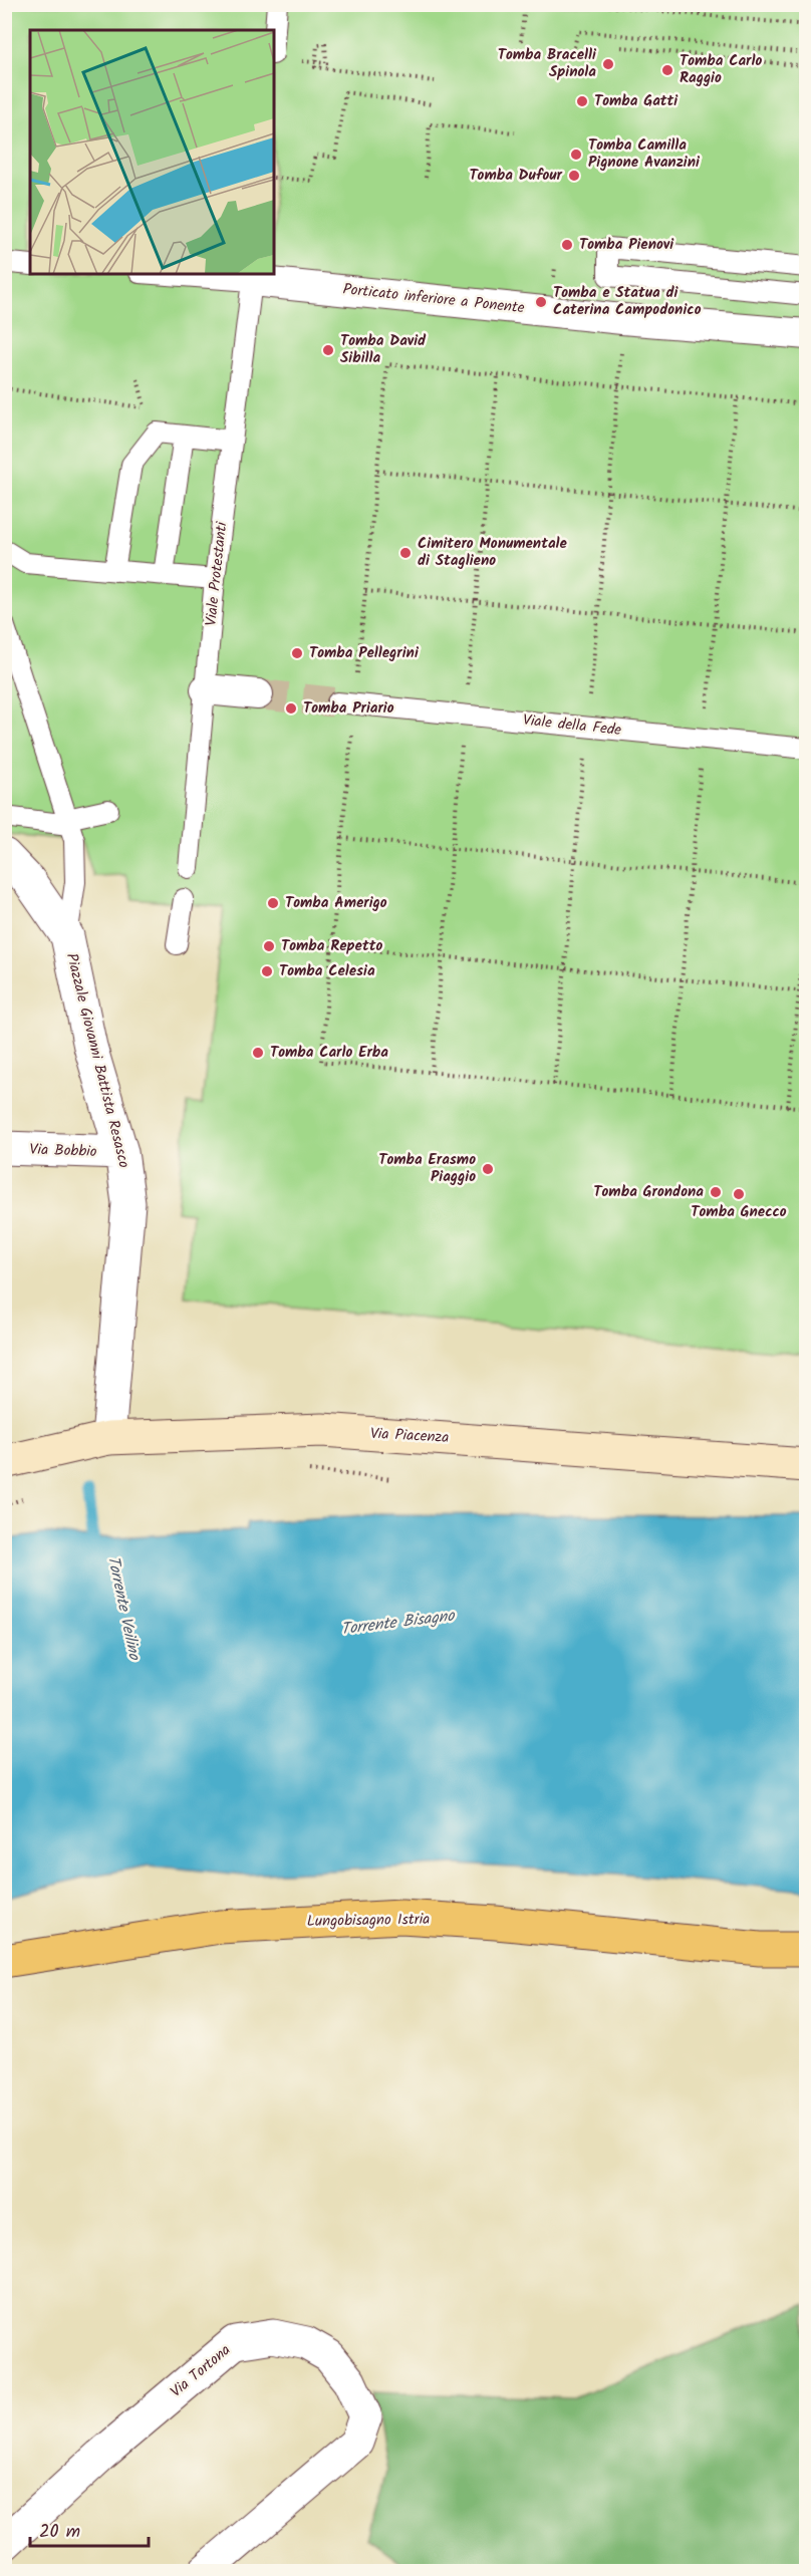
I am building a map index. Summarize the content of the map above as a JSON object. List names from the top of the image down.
{
  "streets": {
    "main road": ["Via Piacenza", "Lungobisagno Istria"],
    "street": [
      "Porticato inferiore a Ponente",
      "Piazzale Giovanni Battista Resasco",
      "Via Bobbio",
      "Via Tortona"
    ],
    "lane": ["Viale Protestanti", "Viale della Fede"]
  },
  "crossings": [
    ["Porticato inferiore a Ponente", "Viale Protestanti"],
    ["Piazzale Giovanni Battista Resasco", "Via Bobbio"],
    ["Piazzale Giovanni Battista Resasco", "Via Piacenza"]
  ],
  "water": ["Torrente Veilino", "Torrente Bisagno"],
  "places": [
    "Tomba Bracelli Spinola",
    "Tomba Carlo Raggio",
    "Tomba Gatti",
    "Tomba Camilla Pignone Avanzini",
    "Tomba Dufour",
    "Tomba Pienovi",
    "Tomba e Statua di Caterina Campodonico",
    "Tomba David Sibilla",
    "Cimitero Monumentale di Staglieno",
    "Tomba Pellegrini",
    "Tomba Priario",
    "Tomba Amerigo",
    "Tomba Repetto",
    "Tomba Celesia",
    "Tomba Carlo Erba",
    "Tomba Erasmo Piaggio",
    "Tomba Grondona",
    "Tomba Gnecco"
  ],
  "scale_bar": "20 m"
}
